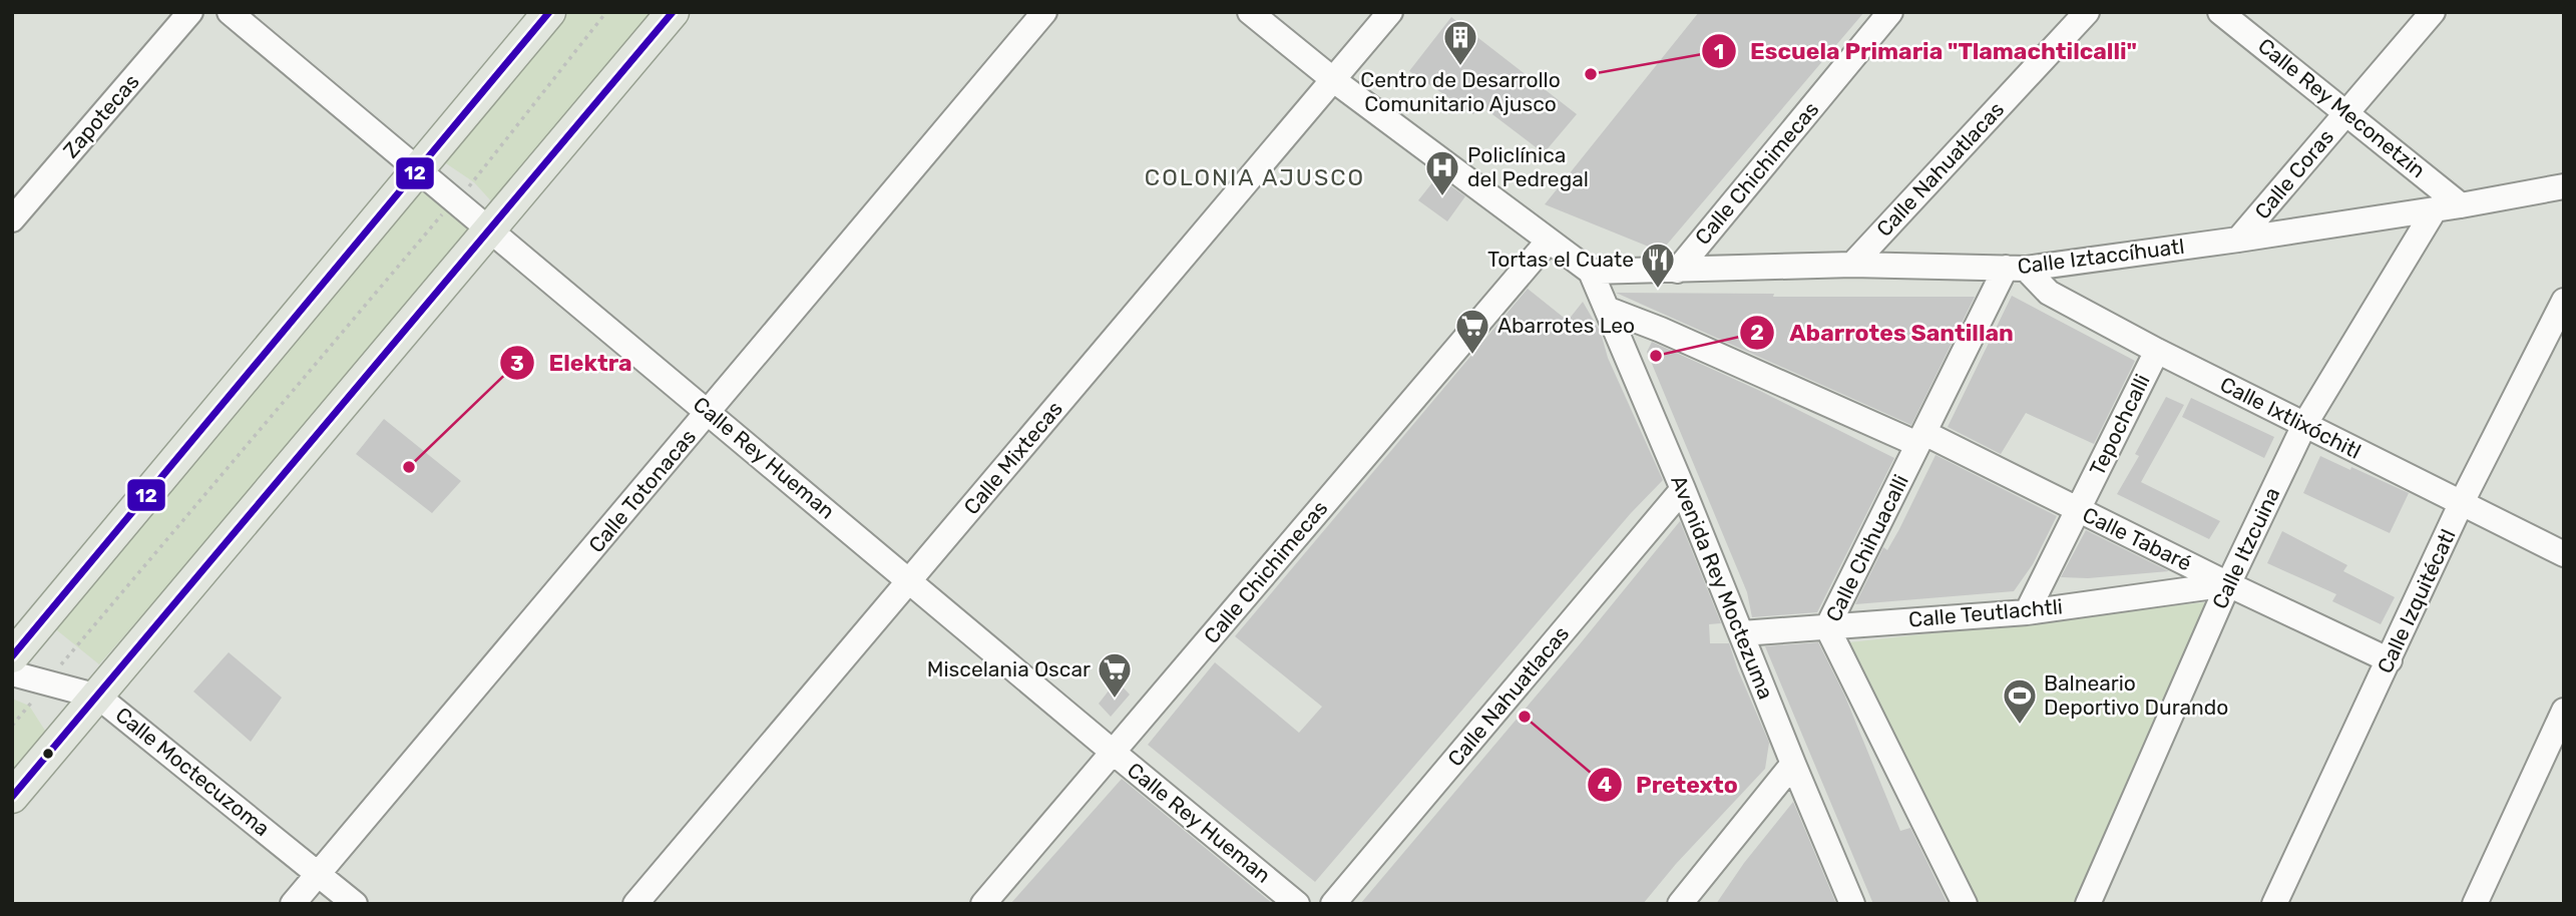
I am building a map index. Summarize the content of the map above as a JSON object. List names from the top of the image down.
{
  "streets": {
    "street": [
      "Calle Rey Meconetzin",
      "Zapotecas",
      "Calle Nahuatlacas",
      "Calle Chichimecas",
      "Calle Coras",
      "Calle Iztaccíhuatl",
      "Calle Ixtlixóchitl",
      "Tepochcalli",
      "Calle Rey Hueman",
      "Calle Mixtecas",
      "Calle Totonacas",
      "Calle Tabaré",
      "Calle Chihuacalli",
      "Calle Itzcuina",
      "Avenida Rey Moctezuma",
      "Calle Izquitécatl",
      "Calle Teutlachtli",
      "Calle Moctecuzoma"
    ]
  },
  "crossings": [
    ["Calle Rey Meconetzin", "Calle Coras"],
    ["Calle Rey Meconetzin", "Calle Iztaccíhuatl"],
    ["Calle Nahuatlacas", "Calle Iztaccíhuatl"],
    ["Calle Nahuatlacas", "Avenida Rey Moctezuma"],
    ["Calle Chichimecas", "Calle Iztaccíhuatl"],
    ["Calle Chichimecas", "Calle Rey Hueman"],
    ["Calle Coras", "Calle Iztaccíhuatl"],
    ["Calle Iztaccíhuatl", "Calle Ixtlixóchitl"],
    ["Calle Iztaccíhuatl", "Calle Chihuacalli"],
    ["Calle Iztaccíhuatl", "Calle Itzcuina"],
    ["Calle Iztaccíhuatl", "Avenida Rey Moctezuma"],
    ["Calle Ixtlixóchitl", "Tepochcalli"],
    ["Calle Ixtlixóchitl", "Calle Chihuacalli"],
    ["Calle Ixtlixóchitl", "Calle Itzcuina"],
    ["Calle Ixtlixóchitl", "Calle Izquitécatl"],
    ["Tepochcalli", "Calle Tabaré"],
    ["Tepochcalli", "Calle Teutlachtli"],
    ["Calle Rey Hueman", "Calle Mixtecas"],
    ["Calle Rey Hueman", "Calle Totonacas"],
    ["Calle Totonacas", "Calle Moctecuzoma"],
    ["Calle Tabaré", "Calle Chihuacalli"],
    ["Calle Tabaré", "Calle Itzcuina"],
    ["Calle Tabaré", "Avenida Rey Moctezuma"],
    ["Calle Tabaré", "Calle Izquitécatl"],
    ["Calle Tabaré", "Calle Teutlachtli"],
    ["Calle Chihuacalli", "Calle Teutlachtli"],
    ["Calle Itzcuina", "Calle Teutlachtli"],
    ["Avenida Rey Moctezuma", "Calle Teutlachtli"]
  ],
  "districts": ["COLONIA AJUSCO"],
  "places": {
    "building": ["Centro de Desarrollo Comunitario Ajusco"],
    "other": [
      "Escuela Primaria \"Tlamachtilcalli\"",
      "Abarrotes Santillan",
      "Elektra",
      "Pretexto"
    ],
    "hospital": ["Policlínica del Pedregal"],
    "restaurant": ["Tortas el Cuate"],
    "supermarket": ["Abarrotes Leo", "Miscelania Oscar"],
    "sports": ["Balneario Deportivo Durando"]
  },
  "lines": ["transit line 12"]
}
